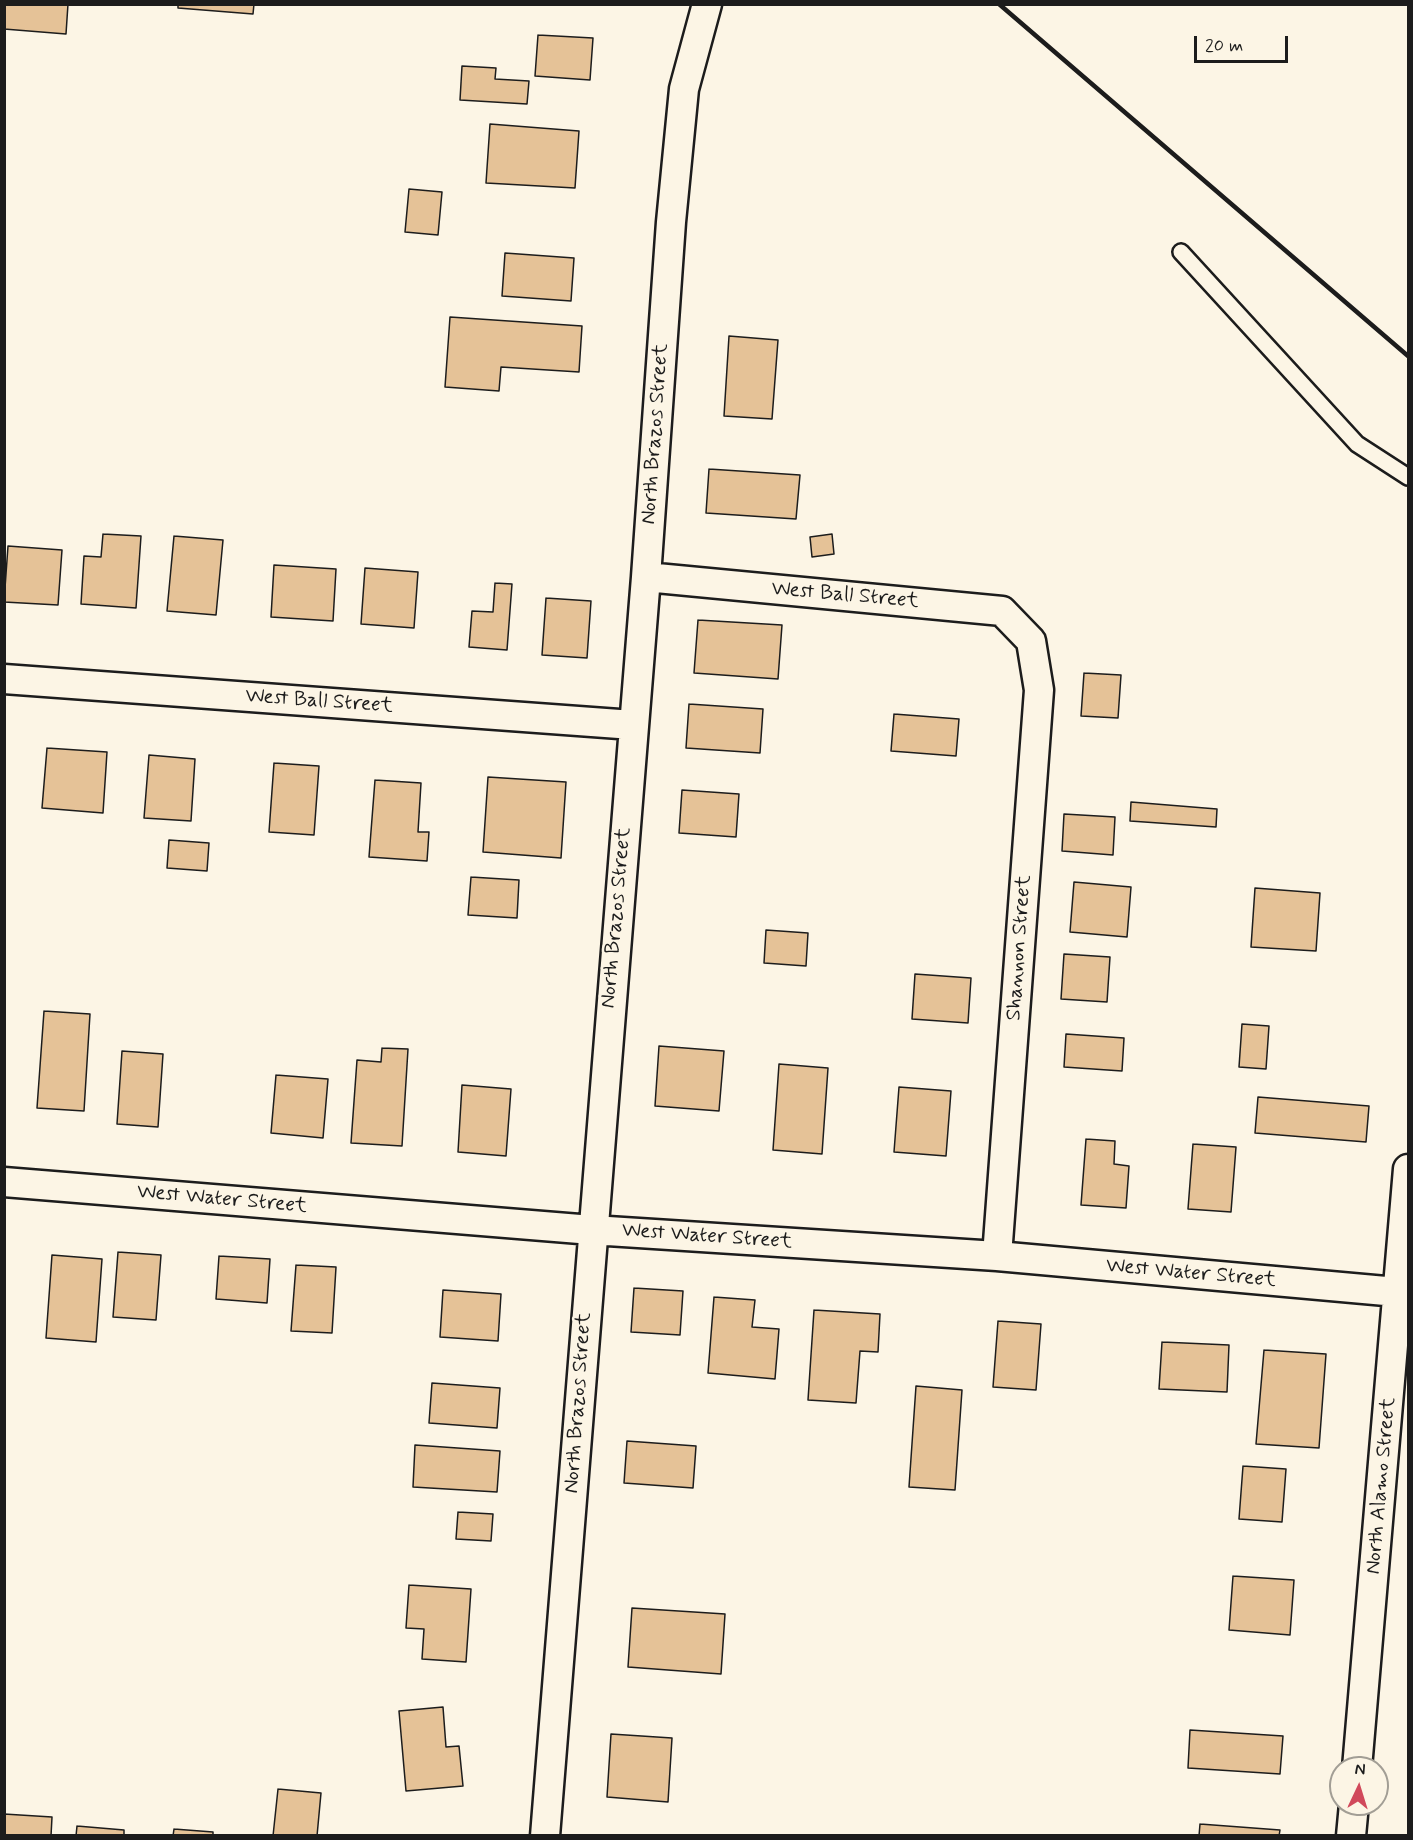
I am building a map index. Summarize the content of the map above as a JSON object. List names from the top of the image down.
{
  "streets": {
    "street": [
      "North Brazos Street",
      "West Ball Street",
      "Shannon Street",
      "West Water Street",
      "North Alamo Street"
    ]
  },
  "crossings": [
    ["North Brazos Street", "West Ball Street"],
    ["North Brazos Street", "West Water Street"],
    ["West Ball Street", "Shannon Street"],
    ["Shannon Street", "West Water Street"],
    ["West Water Street", "North Alamo Street"]
  ],
  "scale_bar": "20 m",
  "north": "top"
}
